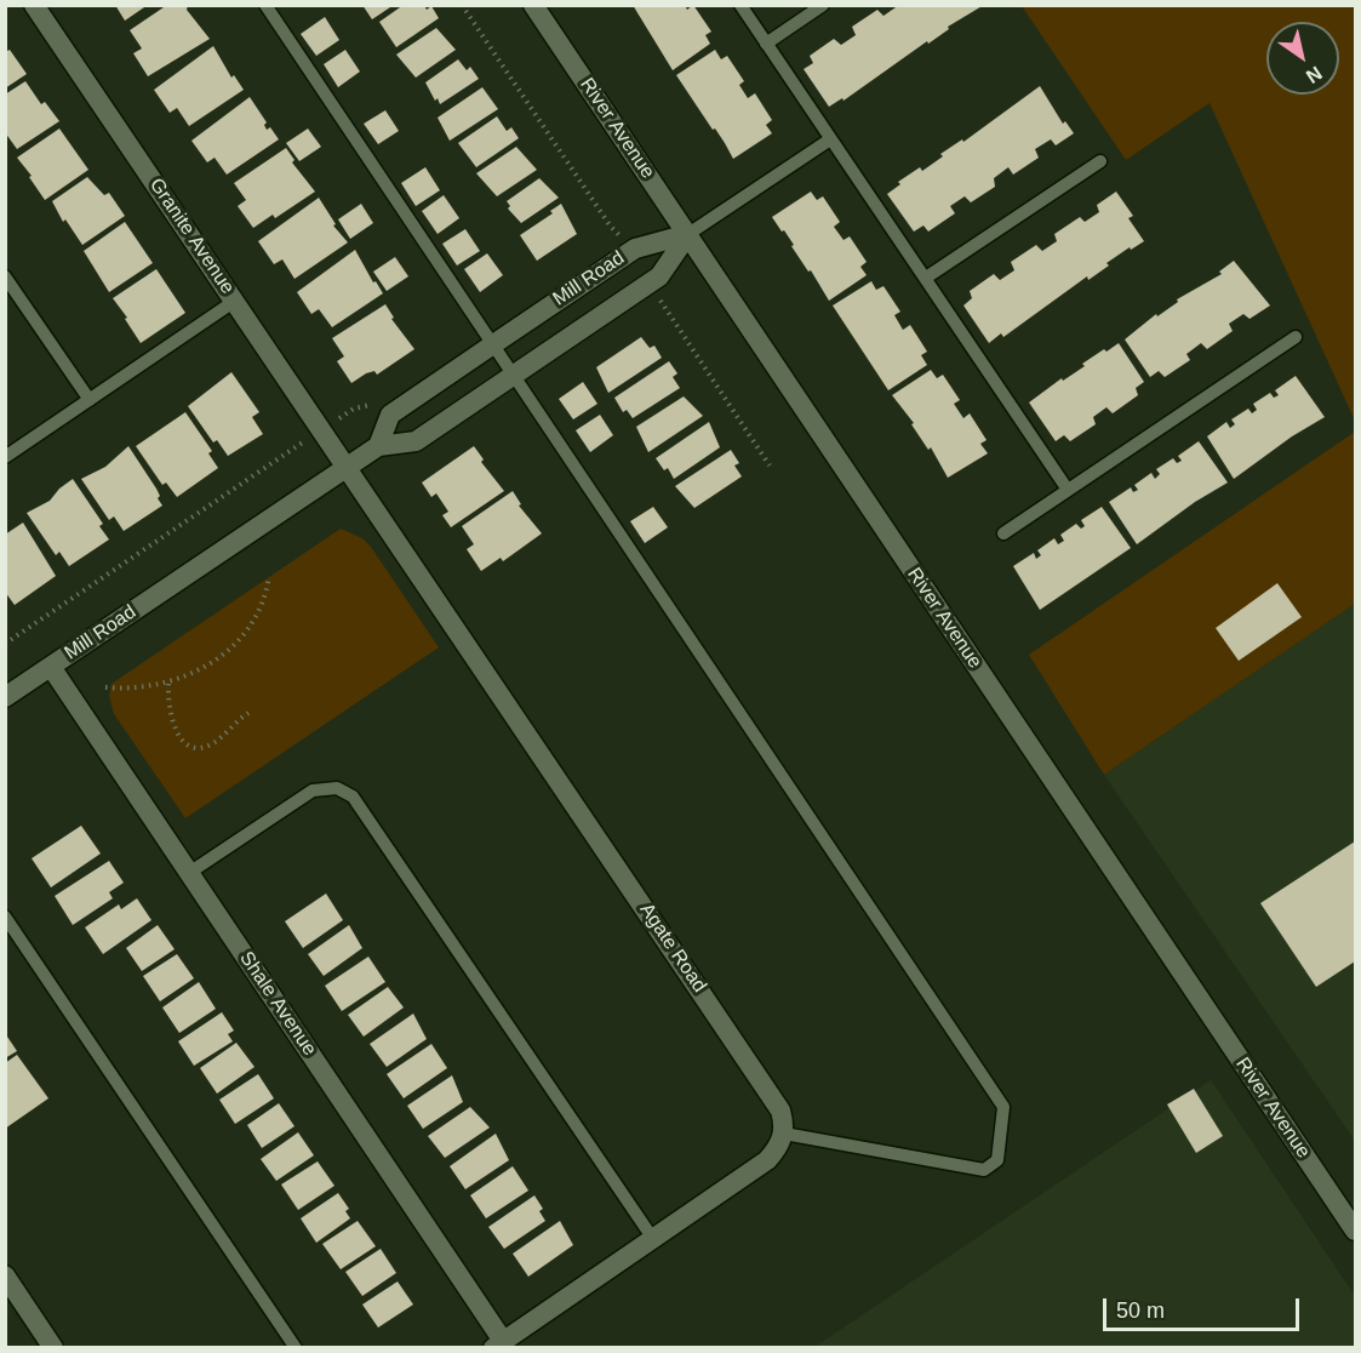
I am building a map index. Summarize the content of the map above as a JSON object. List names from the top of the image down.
{
  "streets": {
    "street": [
      "River Avenue",
      "Granite Avenue",
      "Mill Road",
      "Agate Road",
      "Shale Avenue"
    ]
  },
  "crossings": [
    ["River Avenue", "Mill Road"],
    ["Granite Avenue", "Mill Road"],
    ["Granite Avenue", "Agate Road"],
    ["Mill Road", "Agate Road"],
    ["Mill Road", "Shale Avenue"]
  ],
  "scale_bar": "50 m",
  "north": "bottom right"
}
